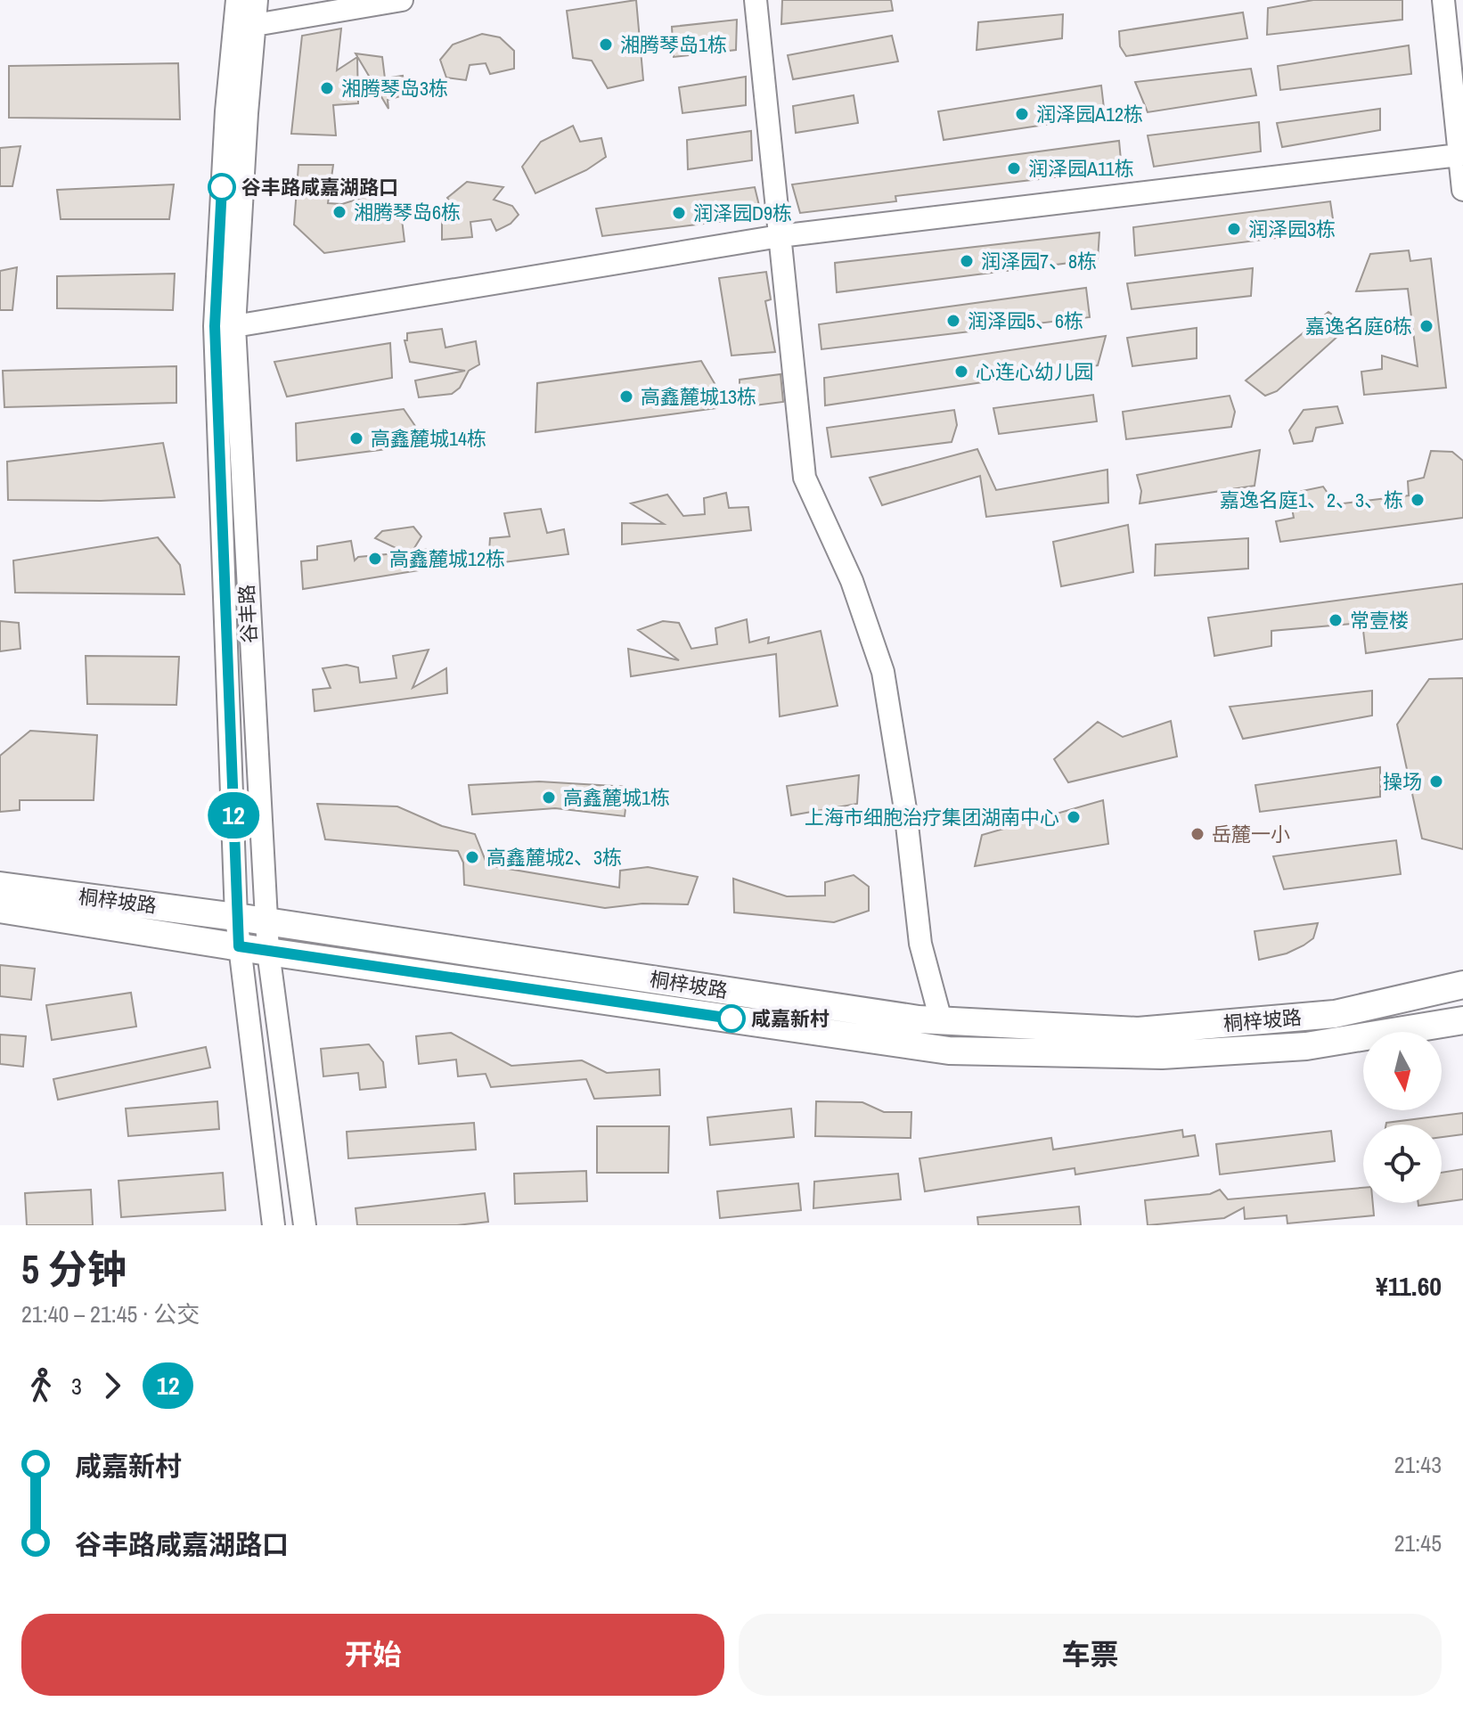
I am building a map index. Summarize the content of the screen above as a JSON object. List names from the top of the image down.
{
  "streets": {
    "main road": ["桐梓坡路"],
    "street": ["谷丰路"]
  },
  "crossings": [
    ["谷丰路", "桐梓坡路"]
  ],
  "places": [
    "湘腾琴岛1栋",
    "湘腾琴岛3栋",
    "润泽园A12栋",
    "润泽园A11栋",
    "谷丰路咸嘉湖路口",
    "湘腾琴岛6栋",
    "润泽园D9栋",
    "润泽园3栋",
    "润泽园7、8栋",
    "润泽园5、6栋",
    "嘉逸名庭6栋",
    "心连心幼儿园",
    "高鑫麓城13栋",
    "高鑫麓城14栋",
    "嘉逸名庭1、2、3、栋",
    "高鑫麓城12栋",
    "常壹楼",
    "操场",
    "高鑫麓城1栋",
    "上海市细胞治疗集团湖南中心",
    "岳麓一小",
    "高鑫麓城2、3栋",
    "咸嘉新村"
  ],
  "lines": ["bus line 12"],
  "north": "bottom",
  "page": {
    "on_map": "12",
    "heading": ["5 分钟", "21:40 – 21:45 · 公交", "¥11.60"],
    "legs": ["3", "12"],
    "list": [
      {
        "name": "咸嘉新村",
        "value": "21:43"
      },
      {
        "name": "谷丰路咸嘉湖路口",
        "value": "21:45"
      }
    ],
    "buttons": ["开始", "车票"]
  }
}
